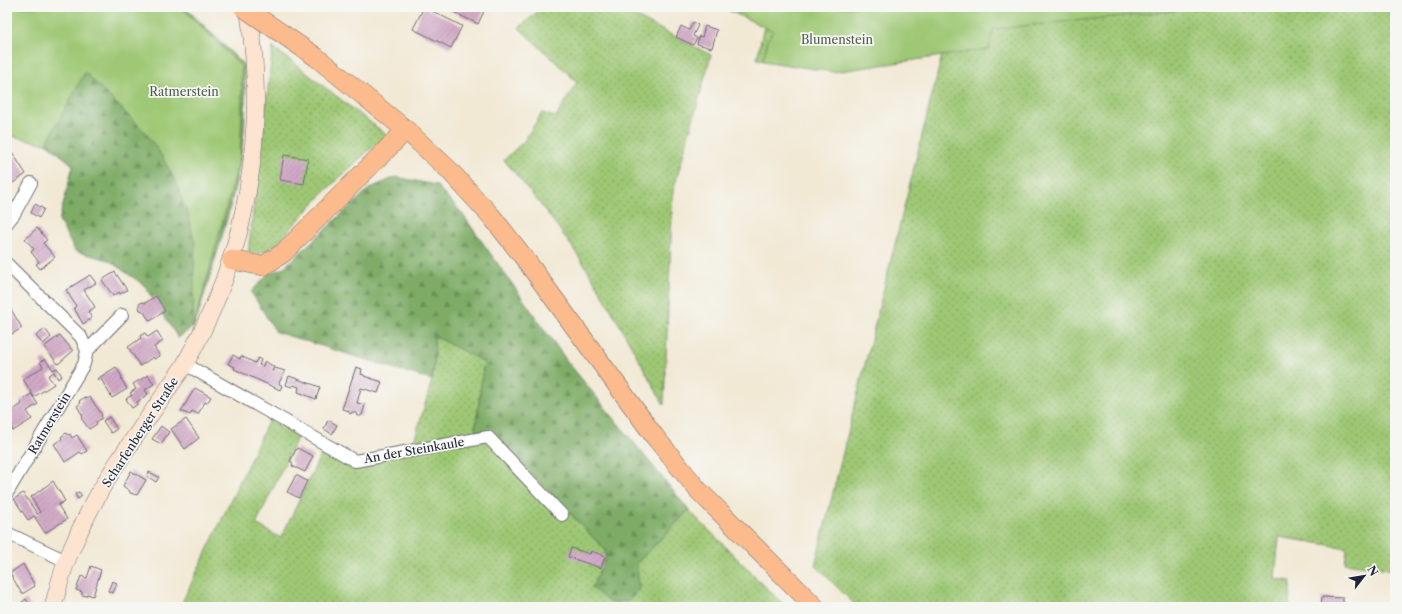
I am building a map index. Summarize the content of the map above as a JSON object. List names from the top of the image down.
{
  "streets": {
    "street": ["Ratmerstein", "Scharfenberger Straße", "An der Steinkaule"]
  },
  "crossings": [
    ["Scharfenberger Straße", "An der Steinkaule"]
  ],
  "parks": ["Blumenstein", "Ratmerstein"],
  "north": "top right"
}
